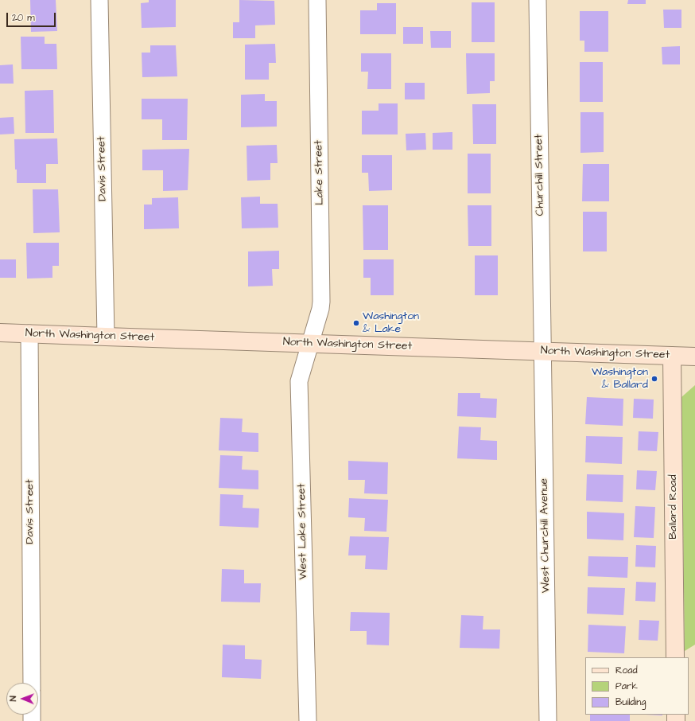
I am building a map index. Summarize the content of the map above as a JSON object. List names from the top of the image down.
{
  "streets": {
    "street": [
      "Davis Street",
      "Lake Street",
      "Churchill Street",
      "North Washington Street",
      "Ballard Road",
      "West Lake Street",
      "West Churchill Avenue"
    ]
  },
  "crossings": [
    ["Davis Street", "North Washington Street"],
    ["Lake Street", "North Washington Street"],
    ["Lake Street", "West Lake Street"],
    ["Churchill Street", "North Washington Street"],
    ["Churchill Street", "West Churchill Avenue"],
    ["North Washington Street", "Ballard Road"],
    ["North Washington Street", "West Lake Street"],
    ["North Washington Street", "West Churchill Avenue"]
  ],
  "places": ["Washington & Lake", "Washington & Ballard"],
  "legend": ["Road", "Park", "Building"],
  "scale_bar": "20 m",
  "north": "left"
}
